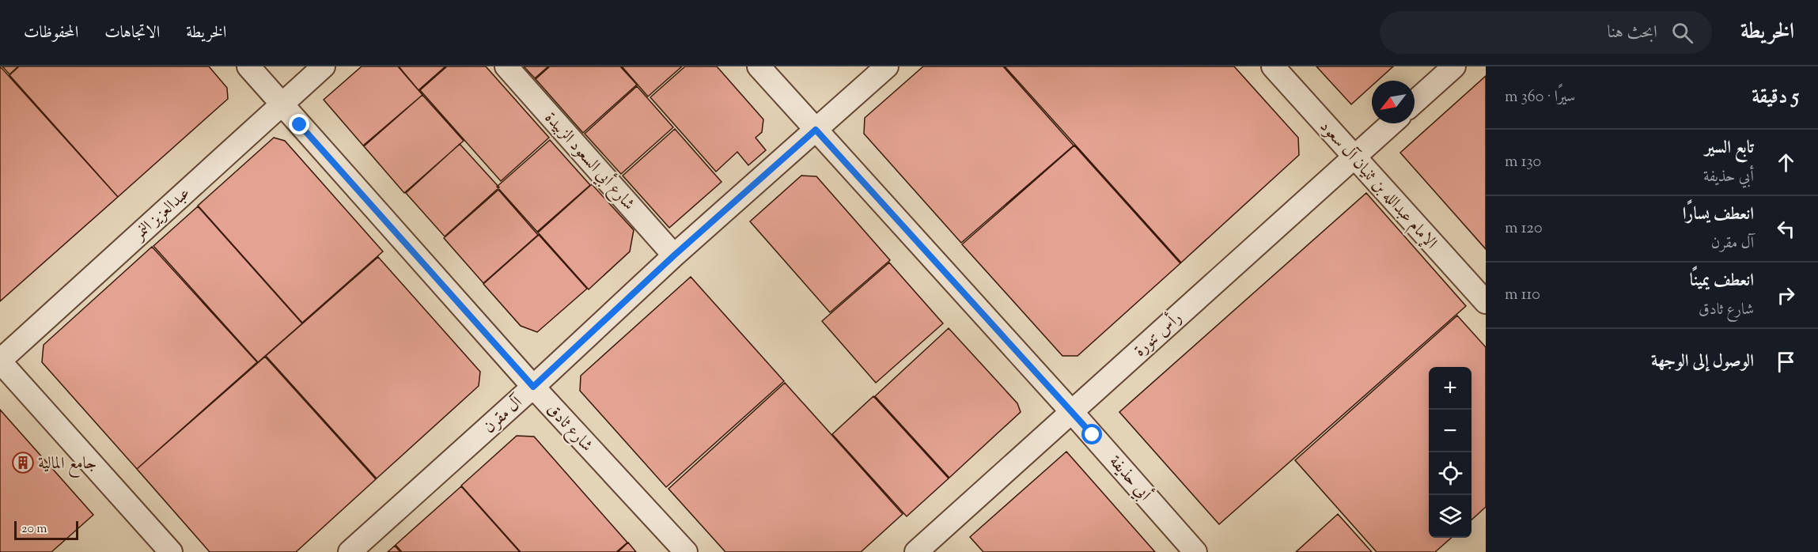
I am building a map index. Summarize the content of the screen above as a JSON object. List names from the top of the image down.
{
  "streets": {
    "street": [
      "شارع أبي السعود الزبيدة",
      "الإمام عبدالله بن ثنيان آل سعود",
      "عبدالعزيز النمر",
      "رأس تنورة",
      "آل مقرن",
      "شارع ثادق",
      "أبي حذيفة"
    ]
  },
  "crossings": [
    ["شارع أبي السعود الزبيدة", "آل مقرن"],
    ["الإمام عبدالله بن ثنيان آل سعود", "رأس تنورة"],
    ["عبدالعزيز النمر", "شارع ثادق"],
    ["رأس تنورة", "أبي حذيفة"],
    ["آل مقرن", "شارع ثادق"],
    ["آل مقرن", "أبي حذيفة"]
  ],
  "places": {
    "building": ["جامع المالية"]
  },
  "scale_bar": "20 m",
  "north": "bottom left",
  "page": {
    "header": "الخريطة",
    "search": "ابحث هنا",
    "nav": ["الخريطة", "الاتجاهات", "المحفوظات"],
    "heading": ["5 دقيقة", "سيرًا · 360 m"],
    "list": [
      ["تابع السير", "أبي حذيفة", "130 m"],
      ["انعطف يسارًا", "آل مقرن", "120 m"],
      ["انعطف يمينًا", "شارع ثادق", "110 m"],
      "الوصول إلى الوجهة"
    ],
    "map_buttons": ["+", "−"],
    "scale": "20 m"
  }
}
